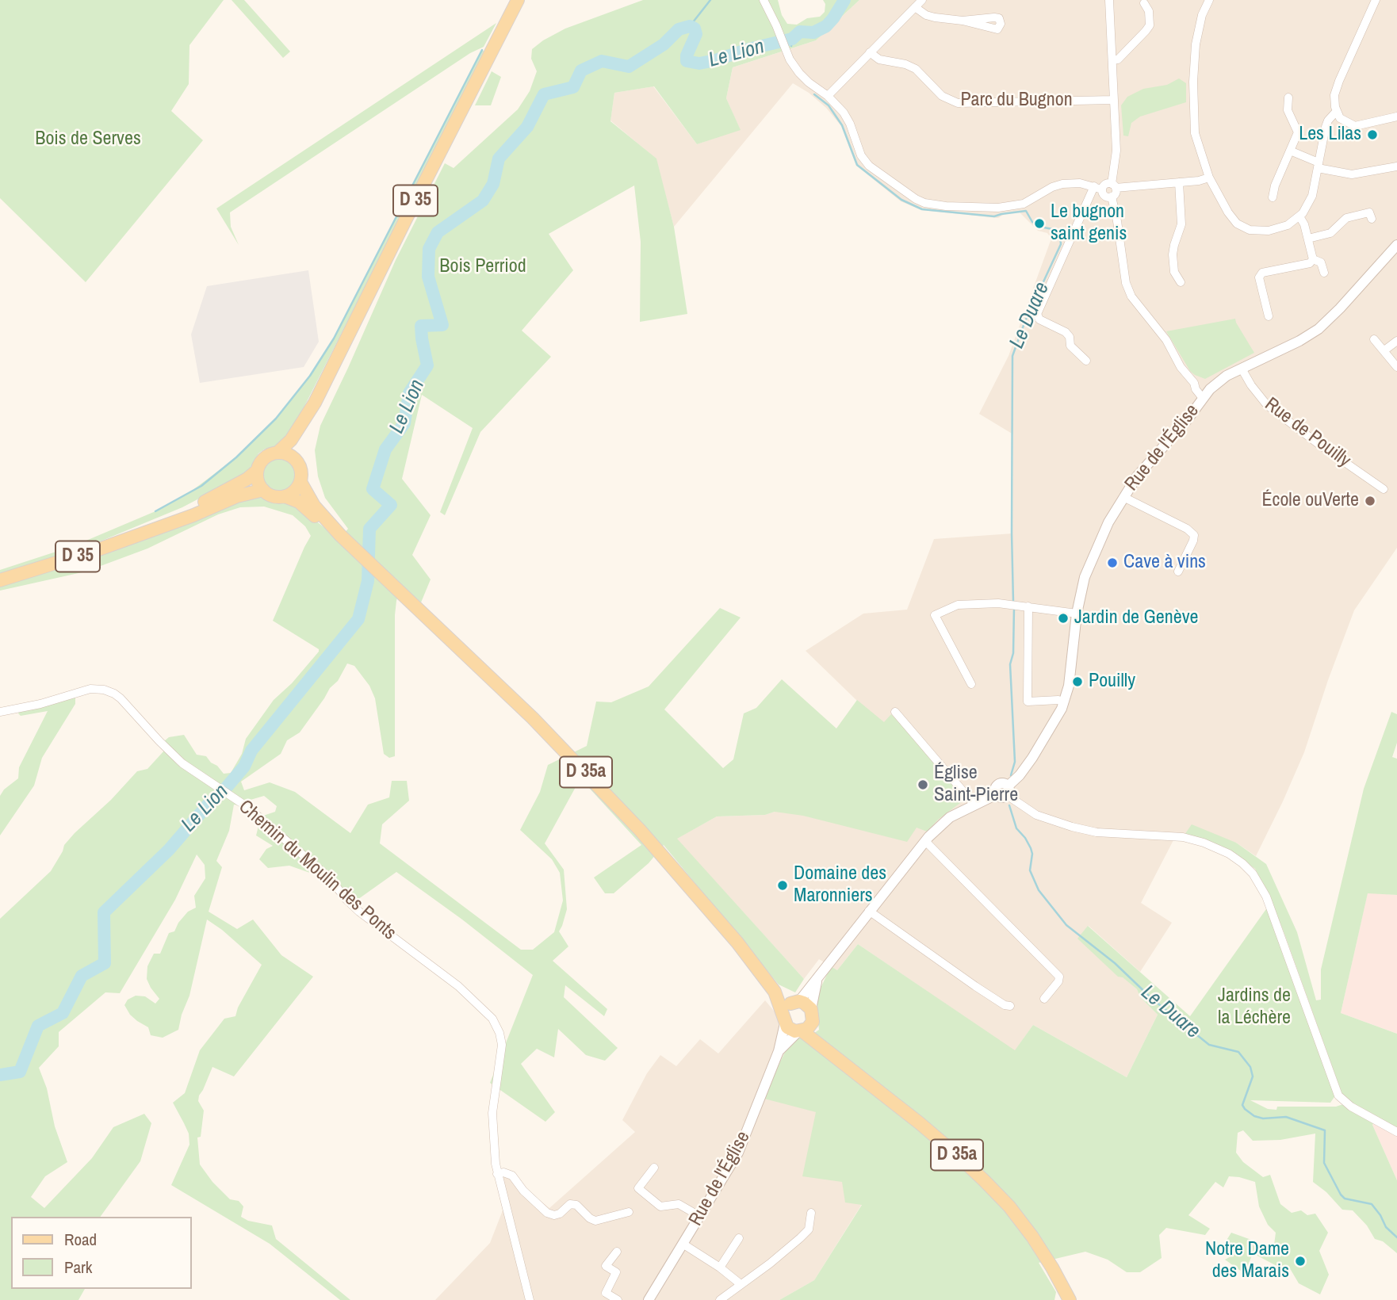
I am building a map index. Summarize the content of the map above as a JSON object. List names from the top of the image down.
{
  "streets": {
    "main road": ["D 35", "D 35a"],
    "street": [
      "Parc du Bugnon",
      "Rue de Pouilly",
      "Rue de l'Église",
      "Chemin du Moulin des Ponts"
    ]
  },
  "crossings": [
    ["D 35", "D 35a"],
    ["Rue de Pouilly", "Rue de l'Église"],
    ["Rue de l'Église", "D 35a"]
  ],
  "water": ["Le Lion", "Le Duare"],
  "parks": ["Bois de Serves", "Bois Perriod", "Jardins de la Léchère"],
  "places": [
    "Les Lilas",
    "Le bugnon saint genis",
    "École ouVerte",
    "Cave à vins",
    "Jardin de Genève",
    "Pouilly",
    "Église Saint-Pierre",
    "Domaine des Maronniers",
    "Notre Dame des Marais"
  ],
  "legend": ["Road", "Park"]
}
